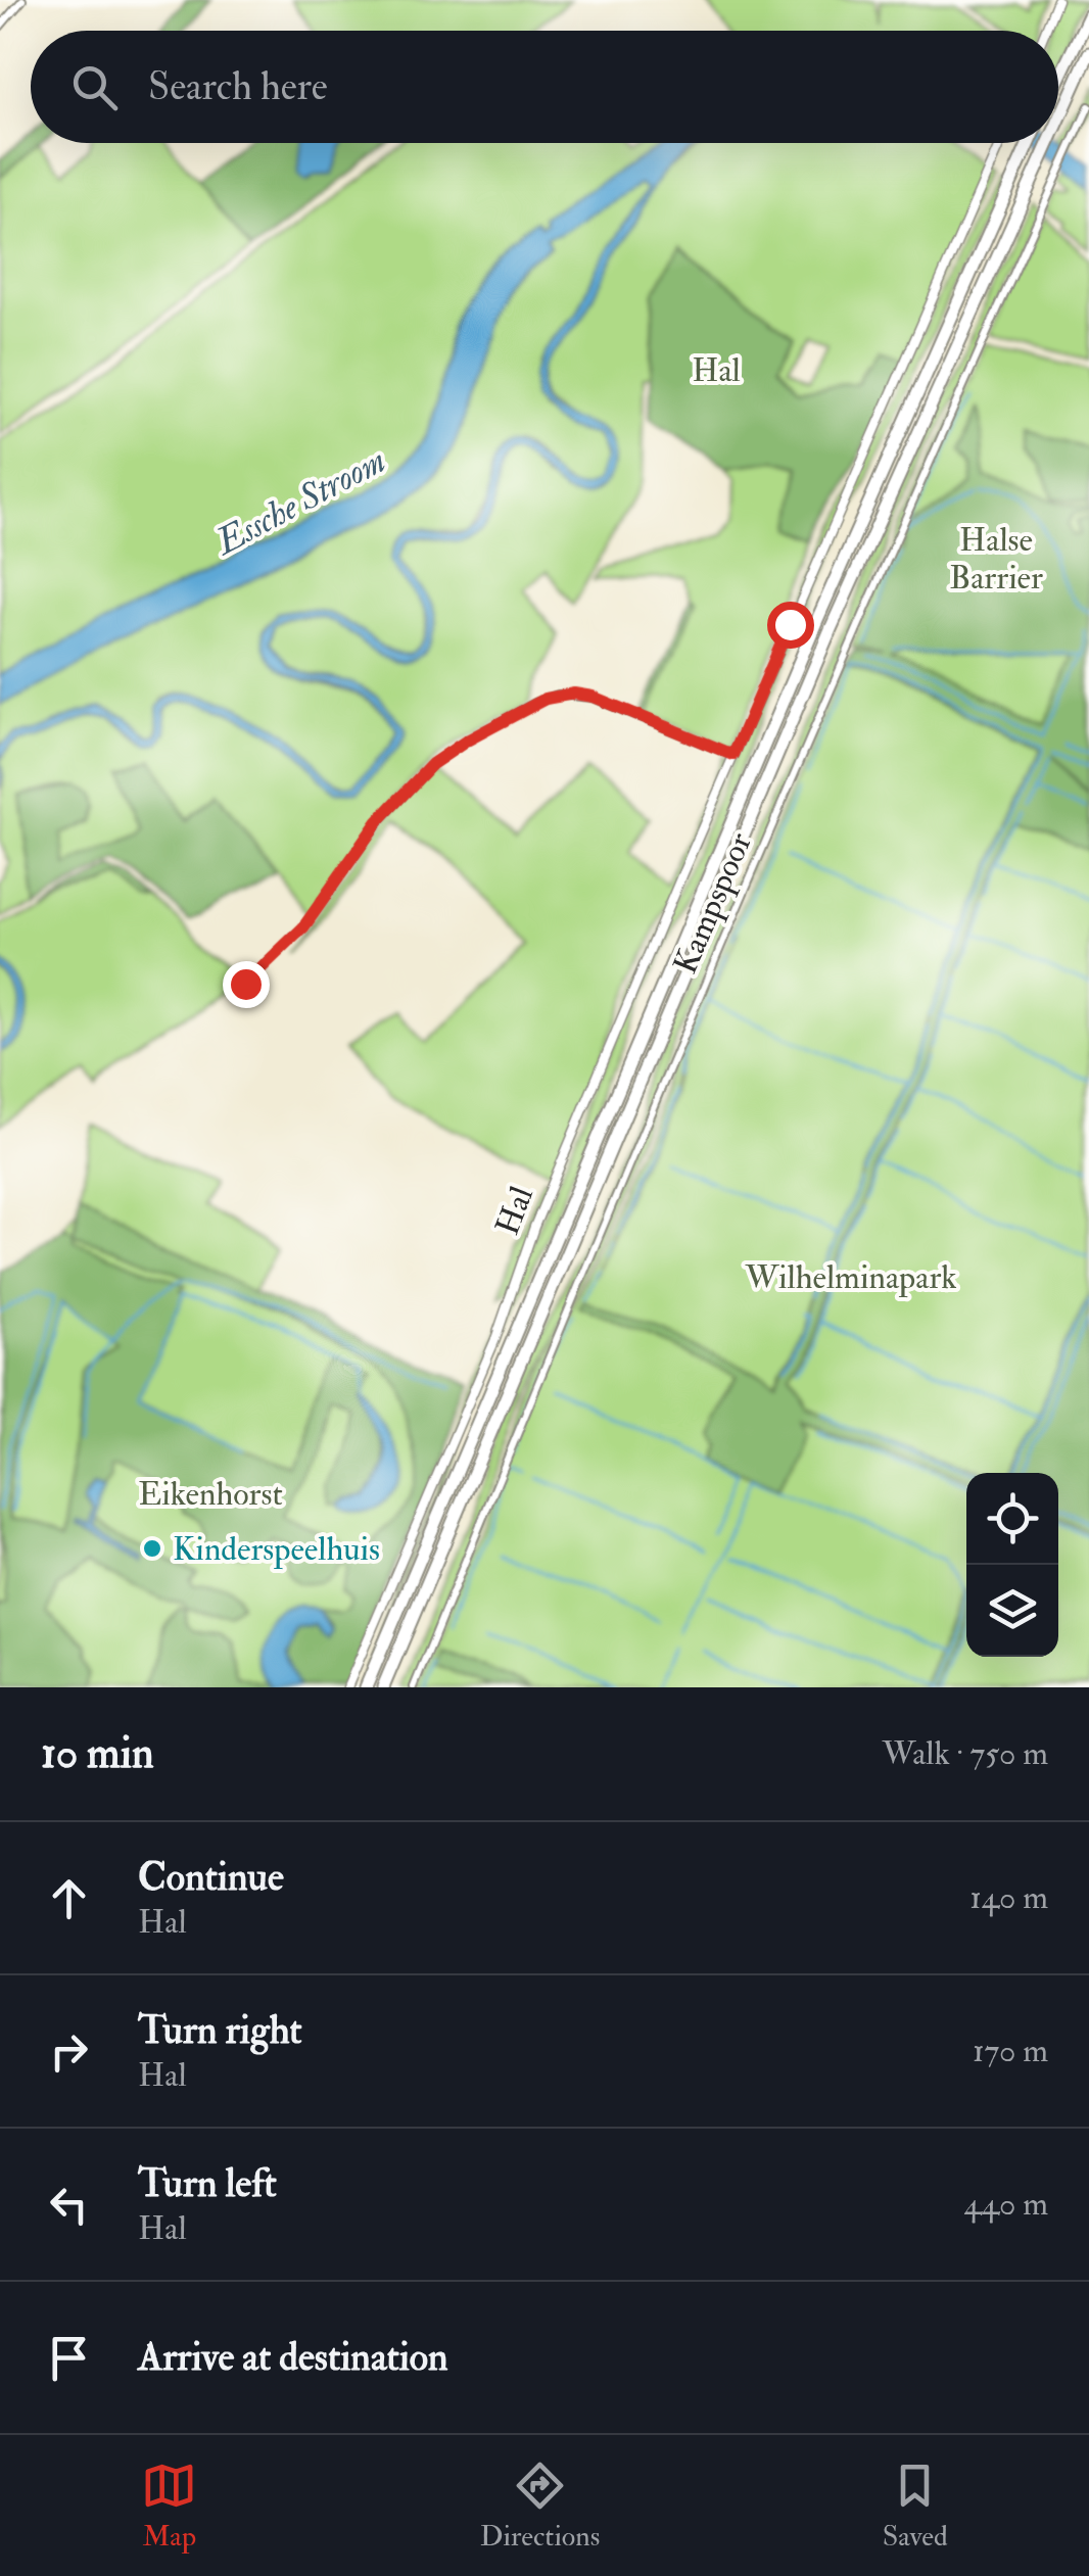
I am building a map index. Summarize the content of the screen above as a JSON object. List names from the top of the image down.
{
  "streets": {
    "street": ["Kampspoor", "Hal"]
  },
  "water": ["Essche Stroom"],
  "parks": [
    "Hal",
    "Halse Barrier",
    "Wilhelminapark",
    "Eikenhorst"
  ],
  "places": ["Kinderspeelhuis"],
  "page": {
    "search": "Search here",
    "heading": ["10 min", "Walk · 750 m"],
    "list": [
      ["Continue", "Hal", "140 m"],
      ["Turn right", "Hal", "170 m"],
      ["Turn left", "Hal", "440 m"],
      "Arrive at destination"
    ],
    "nav": ["Map", "Directions", "Saved"]
  }
}
